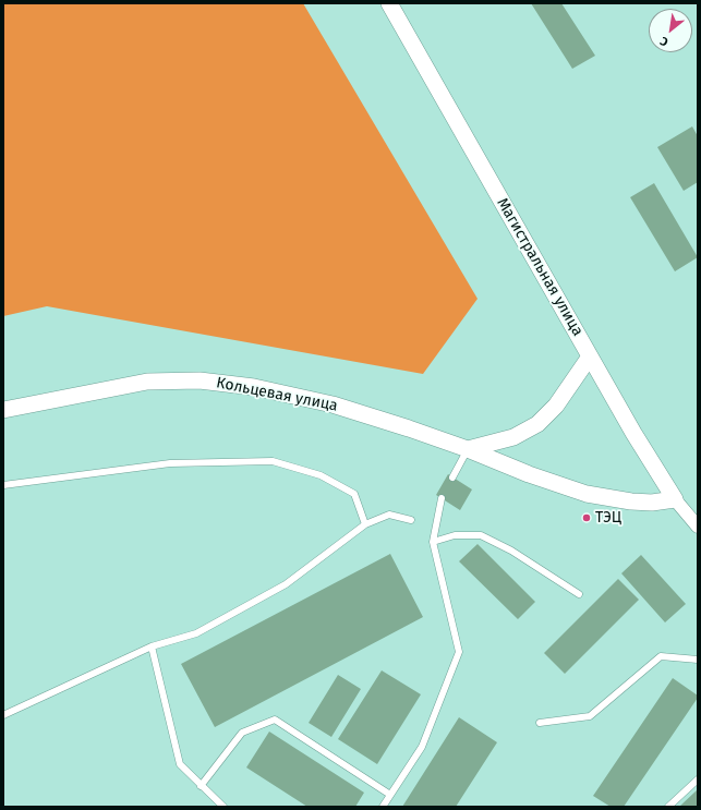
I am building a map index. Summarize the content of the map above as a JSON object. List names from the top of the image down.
{
  "streets": {
    "street": ["Магистральная улица", "Кольцевая улица"]
  },
  "crossings": [
    ["Магистральная улица", "Кольцевая улица"]
  ],
  "places": ["ТЭЦ"],
  "north": "bottom left"
}
